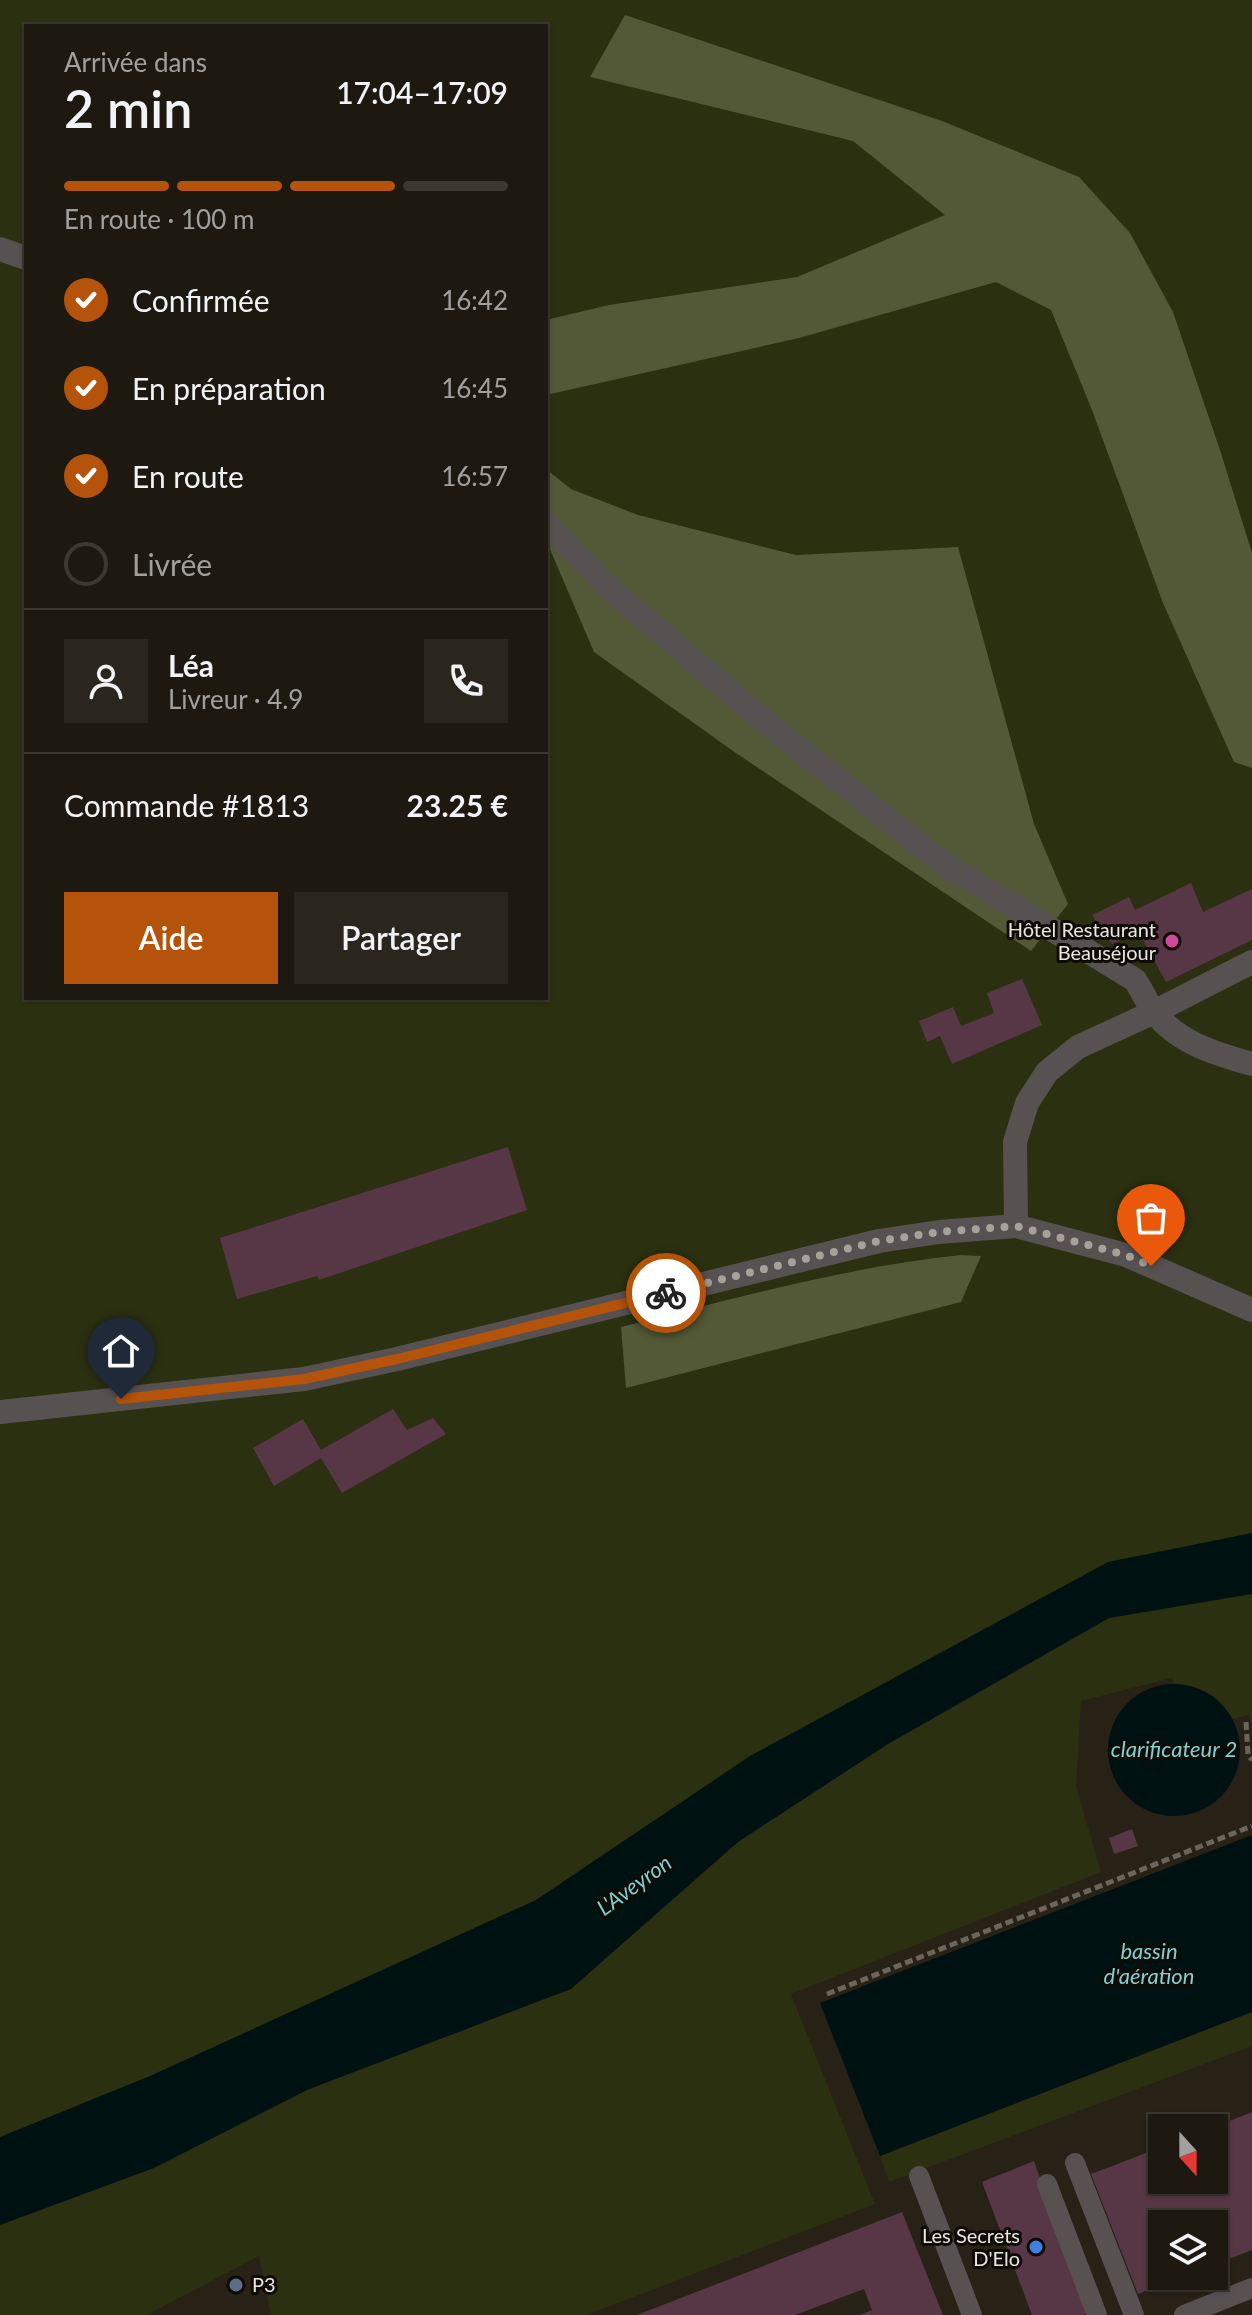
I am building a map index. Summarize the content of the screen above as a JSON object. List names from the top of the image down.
{
  "water": ["clarificateur 2", "L'Aveyron", "bassin d'aération"],
  "places": ["Hôtel Restaurant Beauséjour", "Les Secrets D'Elo", "P3"],
  "north": "bottom",
  "page": {
    "heading": ["2 min", "Arrivée dans", "17:04–17:09"],
    "panel": [
      "Léa",
      "Livreur · 4.9",
      "Commande #1813",
      "23.25 €"
    ],
    "bar": "En route · 100 m",
    "list": [
      ["Confirmée", "16:42"],
      ["En préparation", "16:45"],
      ["En route", "16:57"],
      "Livrée"
    ],
    "buttons": ["Aide", "Partager"]
  }
}
